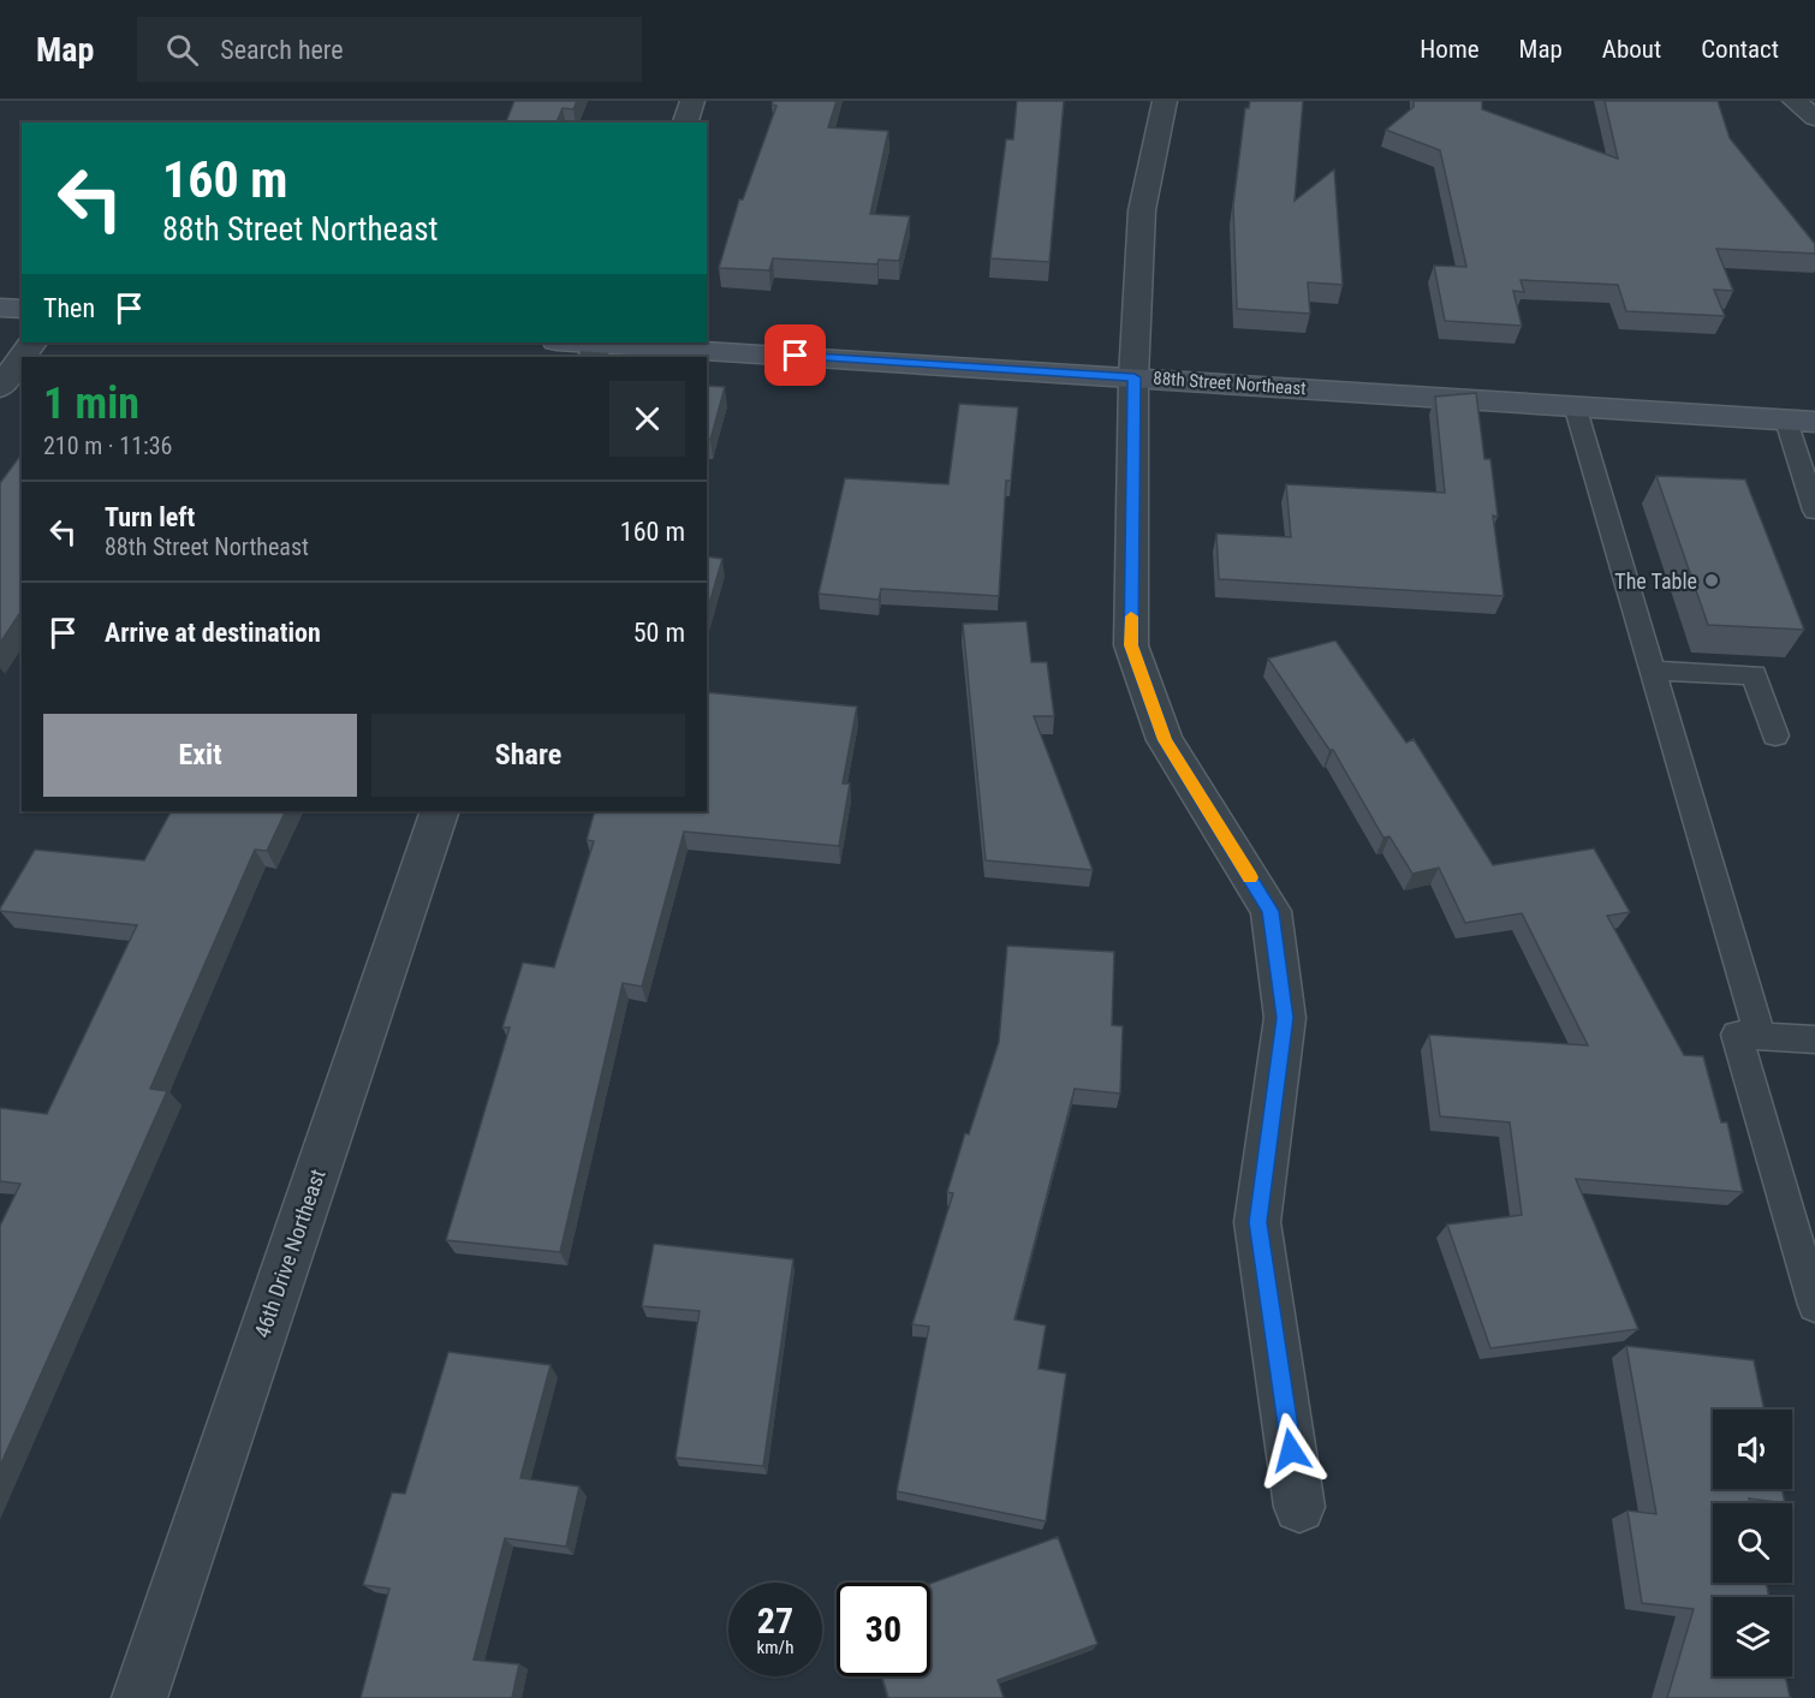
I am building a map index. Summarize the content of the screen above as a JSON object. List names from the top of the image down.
{
  "streets": {
    "main road": ["88th Street Northeast"],
    "street": ["46th Drive Northeast"]
  },
  "places": ["The Table"],
  "page": {
    "header": "Map",
    "search": "Search here",
    "nav": [
      "Home",
      "Map",
      "About",
      "Contact"
    ],
    "turn": ["160 m", "88th Street Northeast"],
    "then": "Then",
    "heading": ["1 min", "210 m · 11:36"],
    "list": [
      {
        "name": "Turn left",
        "note": "88th Street Northeast",
        "value": "160 m"
      },
      {
        "name": "Arrive at destination",
        "value": "50 m"
      }
    ],
    "buttons": ["Exit", "Share"],
    "speed": "27 km/h",
    "limit": "30"
  }
}
